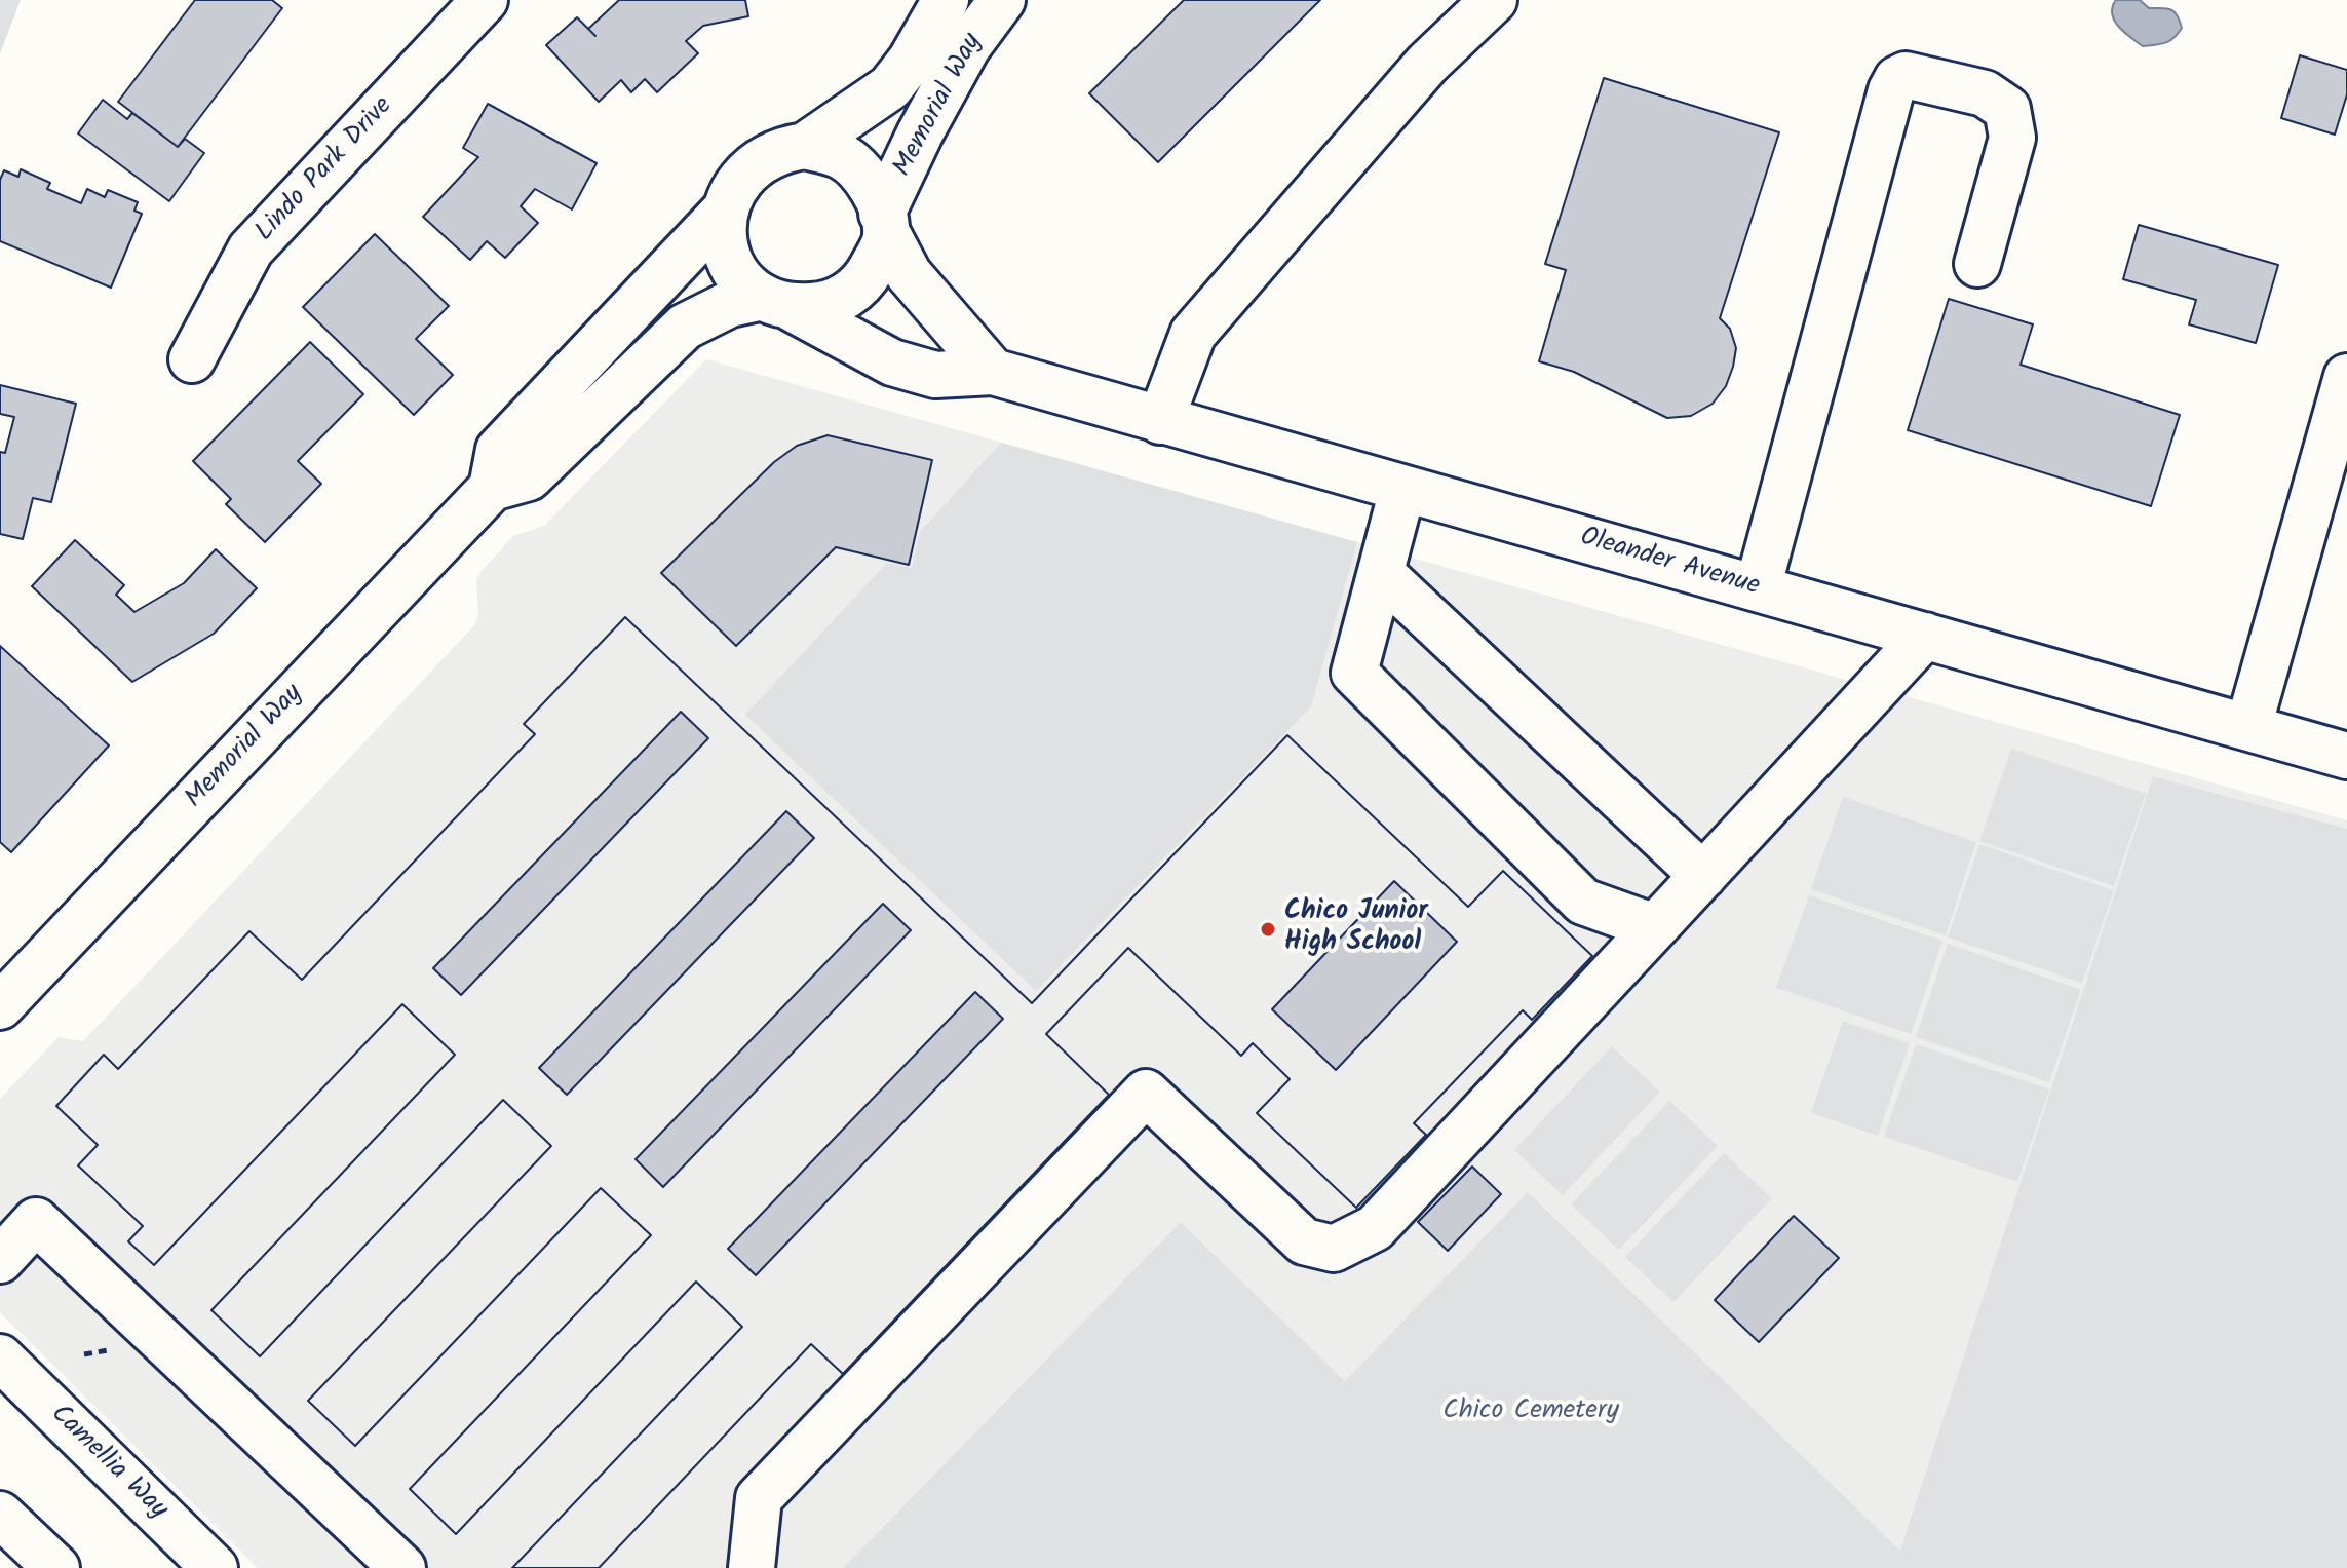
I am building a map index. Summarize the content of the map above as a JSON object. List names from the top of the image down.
{
  "streets": {
    "street": [
      "Memorial Way",
      "Lindo Park Drive",
      "Oleander Avenue",
      "Camellia Way"
    ]
  },
  "crossings": [
    ["Memorial Way", "Oleander Avenue"]
  ],
  "parks": ["Chico Cemetery"],
  "places": ["Chico Junior High School"]
}
